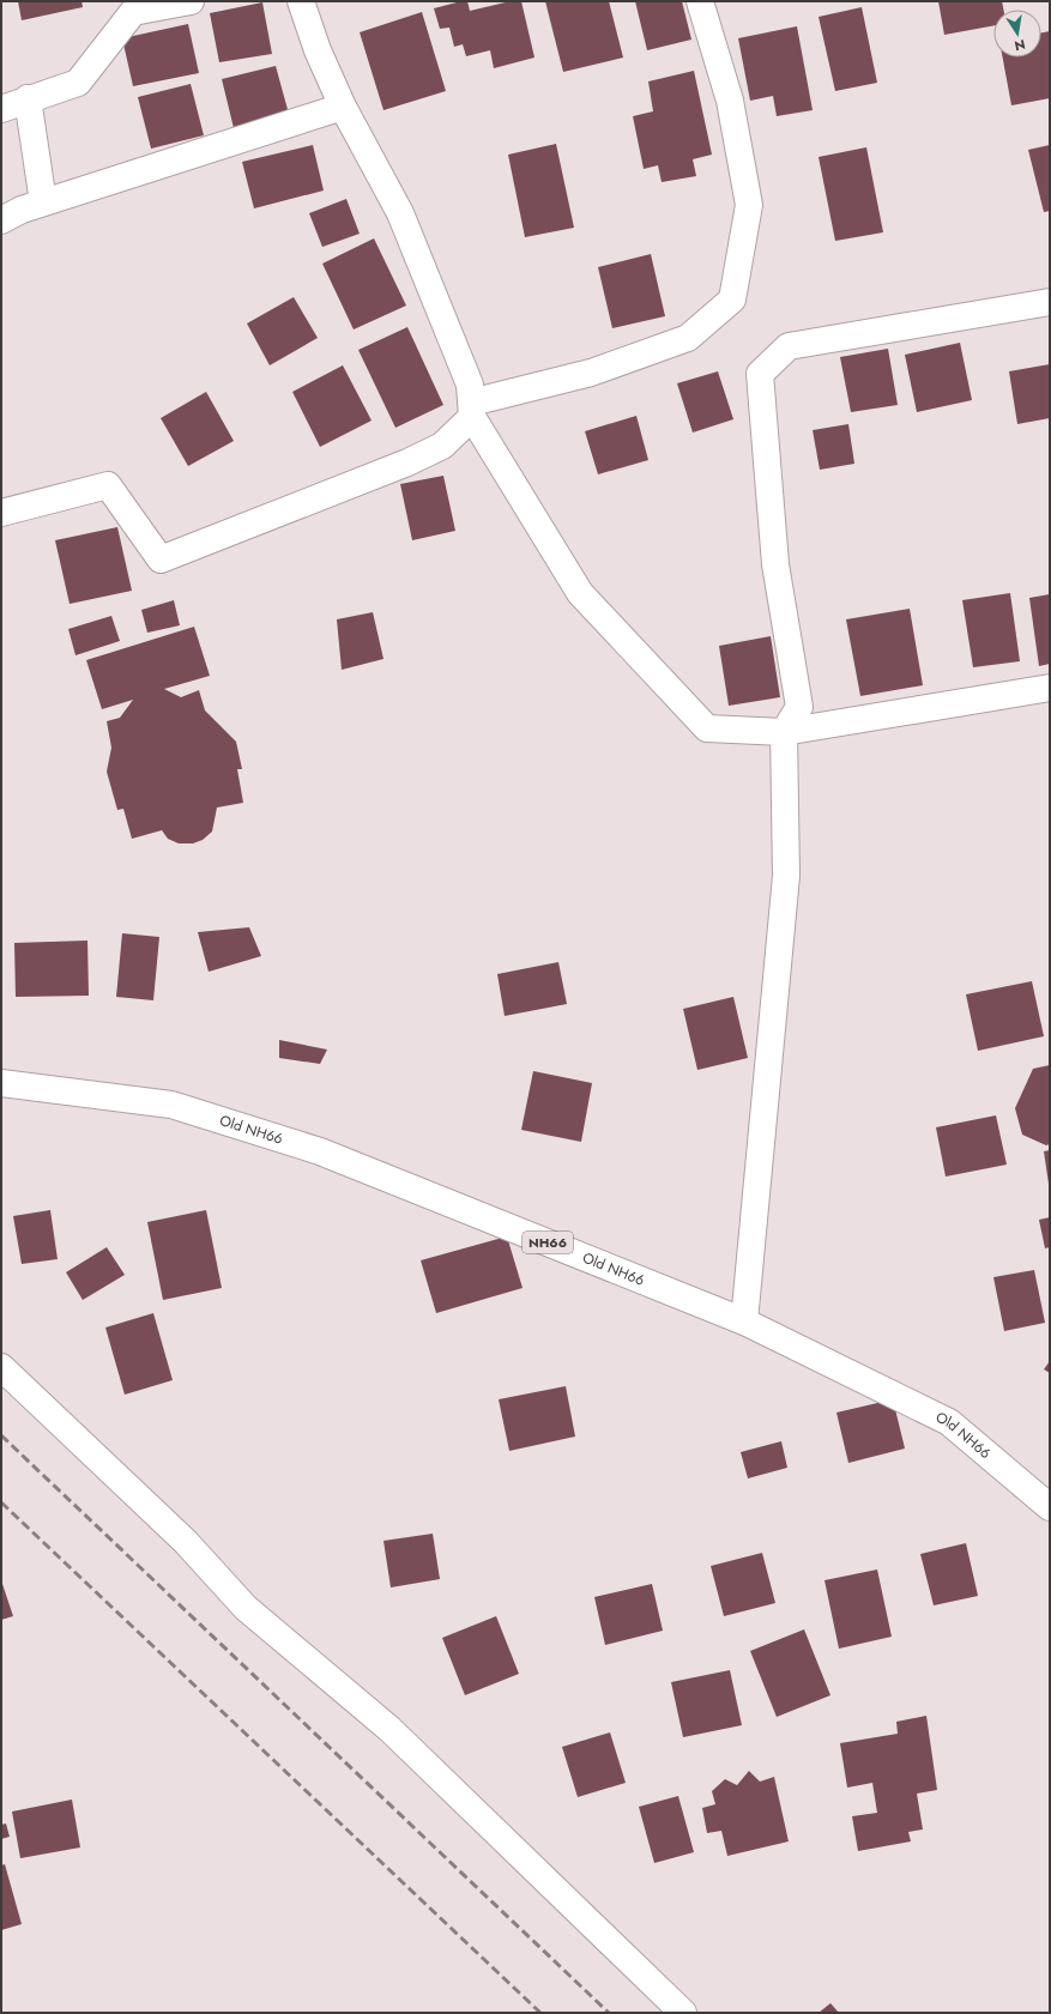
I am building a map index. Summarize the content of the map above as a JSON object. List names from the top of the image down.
{
  "streets": {
    "street": ["Old NH66", "NH66"]
  },
  "north": "bottom"
}
